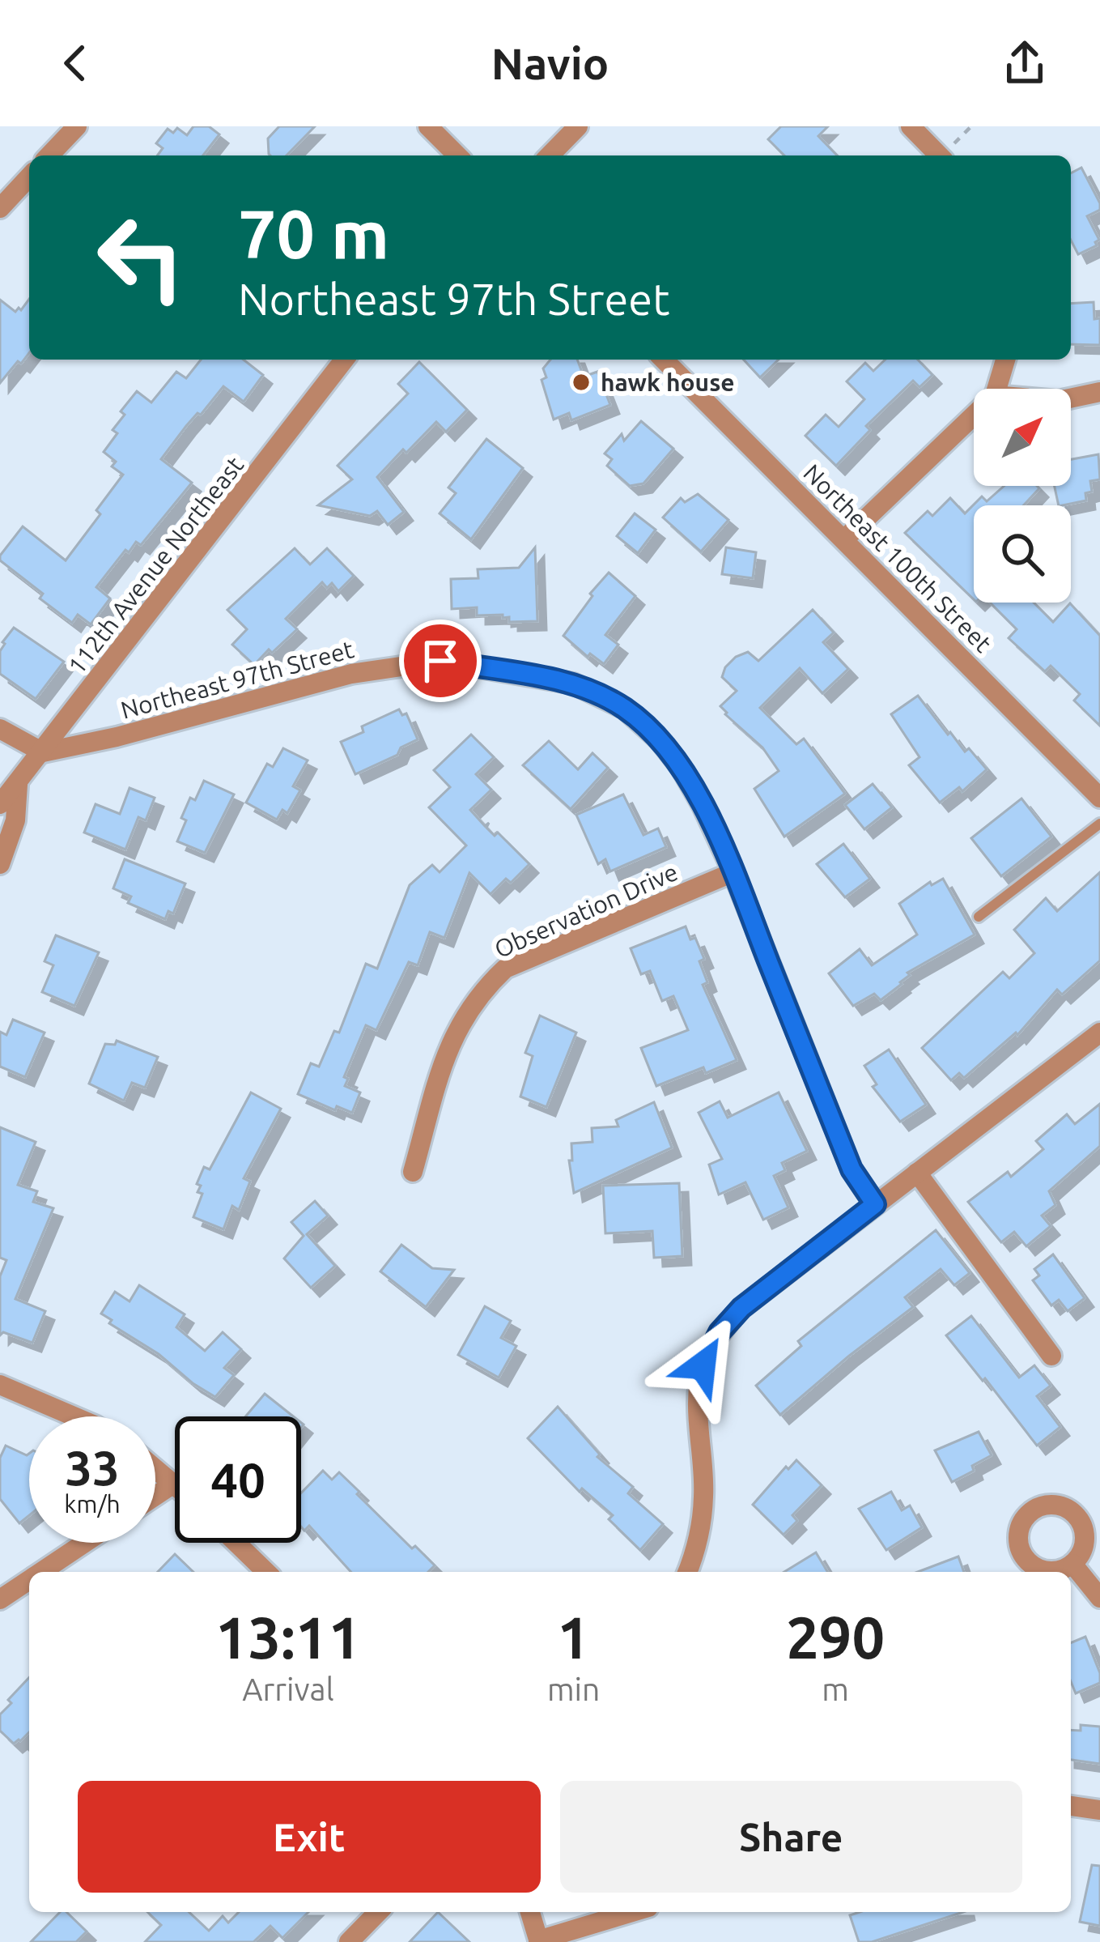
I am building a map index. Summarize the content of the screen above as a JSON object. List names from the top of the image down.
{
  "streets": {
    "street": [
      "Northeast 100th Street",
      "112th Avenue Northeast",
      "Northeast 97th Street",
      "Observation Drive"
    ]
  },
  "crossings": [
    ["112th Avenue Northeast", "Northeast 97th Street"],
    ["Northeast 97th Street", "Observation Drive"]
  ],
  "places": ["hawk house"],
  "north": "top right",
  "page": {
    "header": "Navio",
    "turn": ["70 m", "Northeast 97th Street"],
    "speed": "33 km/h",
    "limit": "40",
    "eta": [
      "13:11",
      "Arrival",
      "1",
      "min",
      "290",
      "m"
    ],
    "buttons": ["Exit", "Share"]
  }
}
